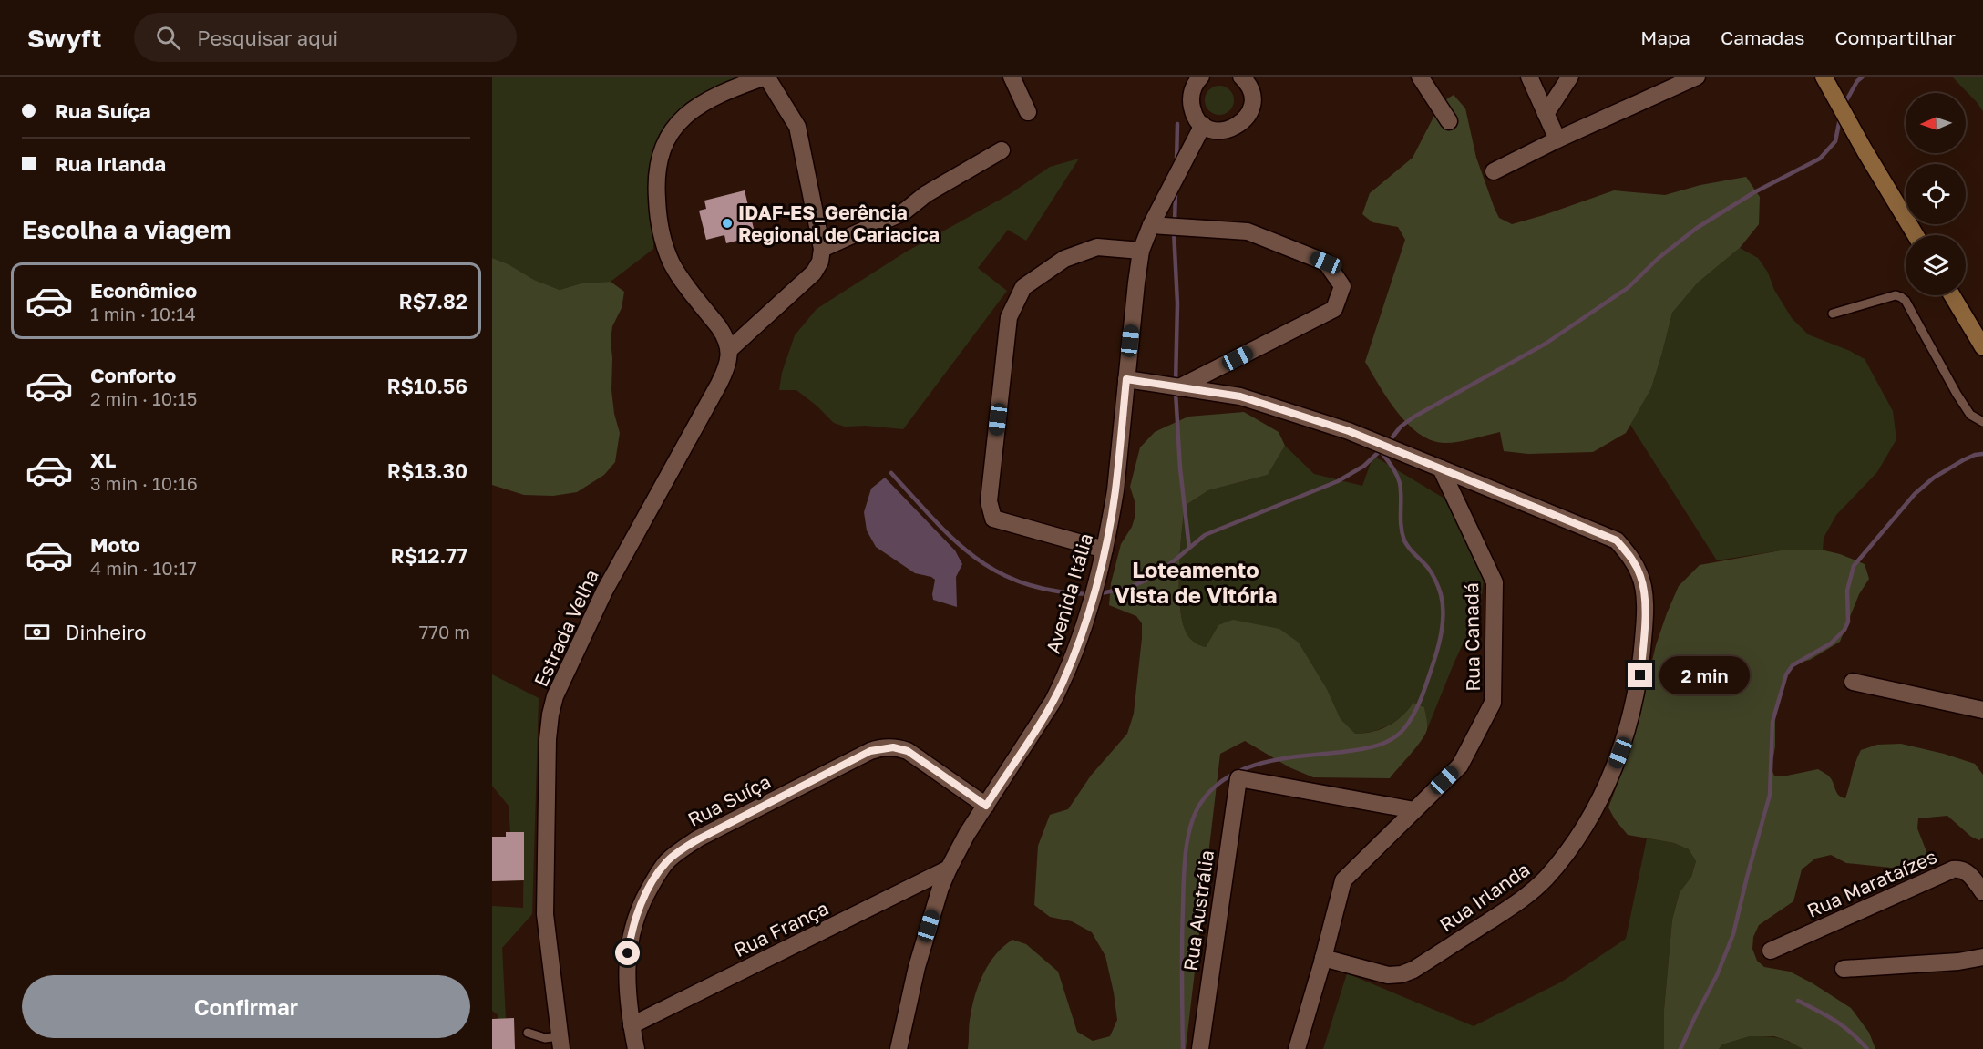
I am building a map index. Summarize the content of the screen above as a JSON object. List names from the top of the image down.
{
  "streets": {
    "street": [
      "Avenida Itália",
      "Estrada Velha",
      "Rua Canadá",
      "Rua Suíça",
      "Rua Marataízes",
      "Rua Irlanda",
      "Rua Austrália",
      "Rua França"
    ]
  },
  "crossings": [
    ["Avenida Itália", "Rua Suíça"],
    ["Avenida Itália", "Rua França"],
    ["Rua Canadá", "Rua Irlanda"],
    ["Rua Canadá", "Rua Austrália"],
    ["Rua Suíça", "Rua França"]
  ],
  "districts": ["Loteamento Vista de Vitória"],
  "places": ["IDAF-ES_Gerência Regional de Cariacica"],
  "north": "left",
  "page": {
    "header": "Swyft",
    "search": "Pesquisar aqui",
    "nav": ["Mapa", "Camadas", "Compartilhar"],
    "banner": ["Rua Suíça", "Rua Irlanda"],
    "heading": "Escolha a viagem",
    "list": [
      {
        "name": "Econômico",
        "note": "1 min · 10:14",
        "value": "R$7.82"
      },
      {
        "name": "Conforto",
        "note": "2 min · 10:15",
        "value": "R$10.56"
      },
      {
        "name": "XL",
        "note": "3 min · 10:16",
        "value": "R$13.30"
      },
      {
        "name": "Moto",
        "note": "4 min · 10:17",
        "value": "R$12.77"
      }
    ],
    "pay": ["Dinheiro", "770 m"],
    "bubble": "2 min",
    "buttons": "Confirmar"
  }
}
